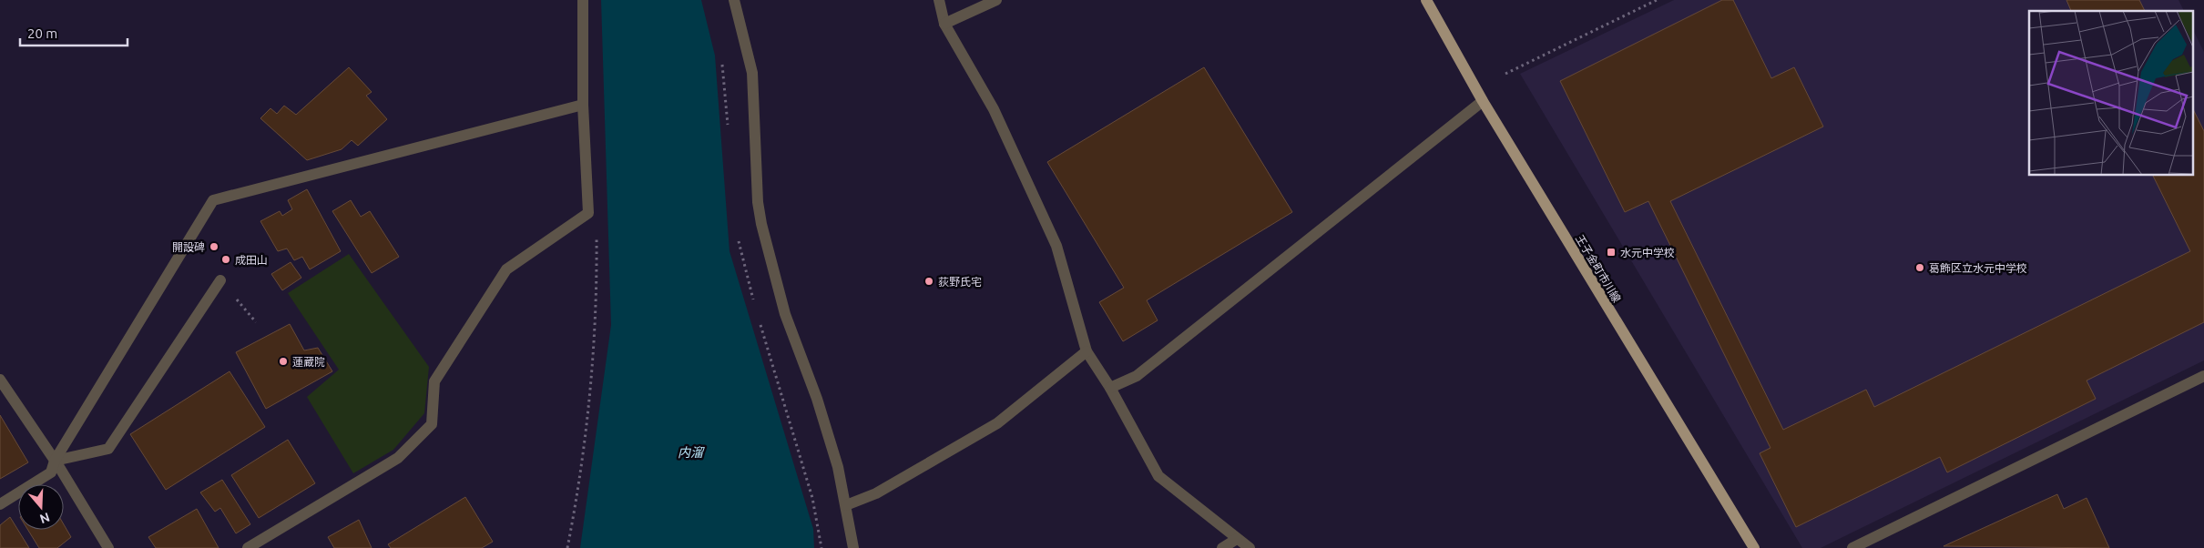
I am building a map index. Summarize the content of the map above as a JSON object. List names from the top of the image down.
{
  "streets": {
    "main road": ["王子金町市川線"]
  },
  "water": ["内溜"],
  "places": {
    "other": [
      "開設碑",
      "成田山",
      "葛飾区立水元中学校",
      "荻野氏宅",
      "蓮蔵院"
    ],
    "transit": ["水元中学校"]
  },
  "scale_bar": "20 m",
  "north": "bottom"
}
